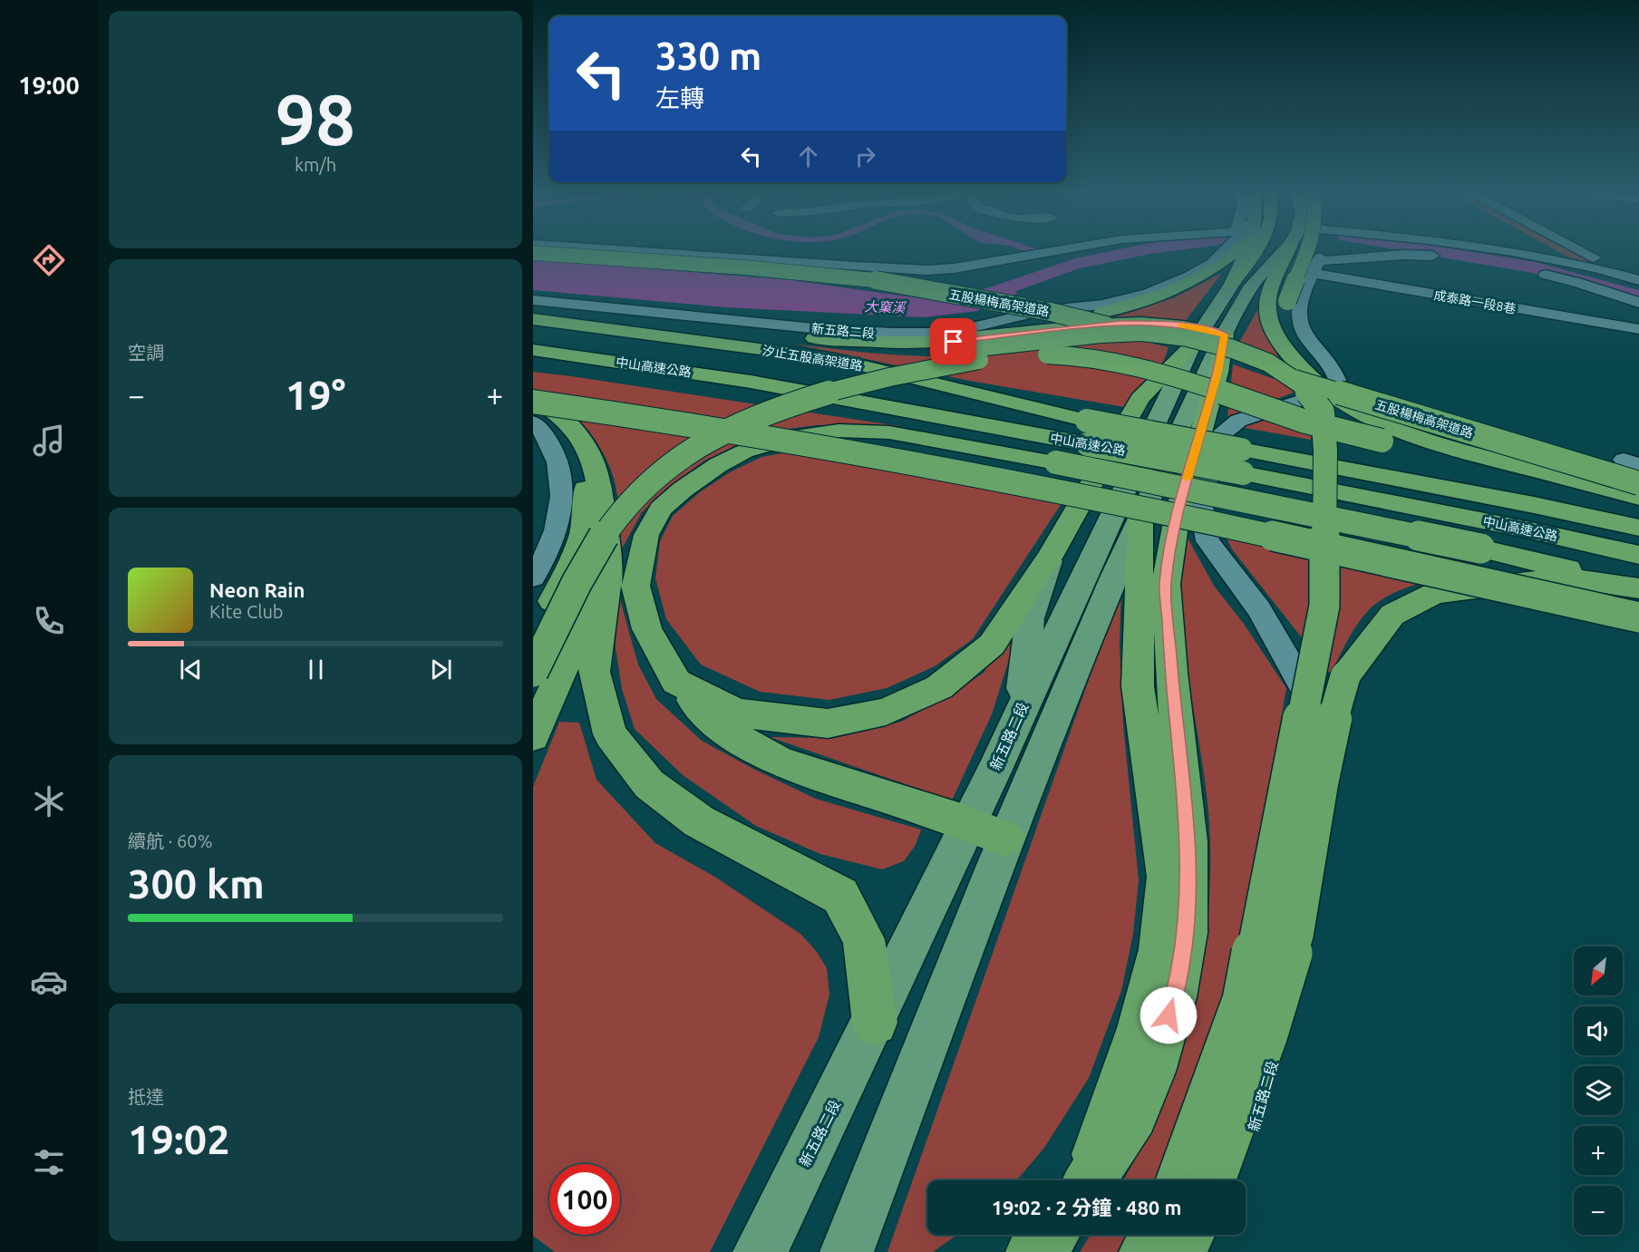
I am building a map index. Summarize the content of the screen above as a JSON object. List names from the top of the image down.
{
  "streets": {
    "highway": ["五股楊梅高架道路", "汐止五股高架道路", "中山高速公路"],
    "main road": ["新五路二段"],
    "street": ["成泰路一段8巷"]
  },
  "crossings": [
    ["成泰路一段8巷", "新五路二段"],
    ["汐止五股高架道路", "中山高速公路"]
  ],
  "water": ["大窠溪"],
  "north": "bottom left",
  "page": {
    "tabs": "19:00",
    "tile": [
      ["98", "km/h"],
      "空調",
      ["續航 · 60%", "300 km"],
      ["抵達", "19:02"]
    ],
    "turn": ["330 m", "左轉"],
    "heat": ["−", "19°", "+"],
    "song": ["Neon Rain", "Kite Club"],
    "map_buttons": ["+", "−"],
    "limit": "100",
    "trip": "19:02 · 2 分鐘 · 480 m"
  }
}
